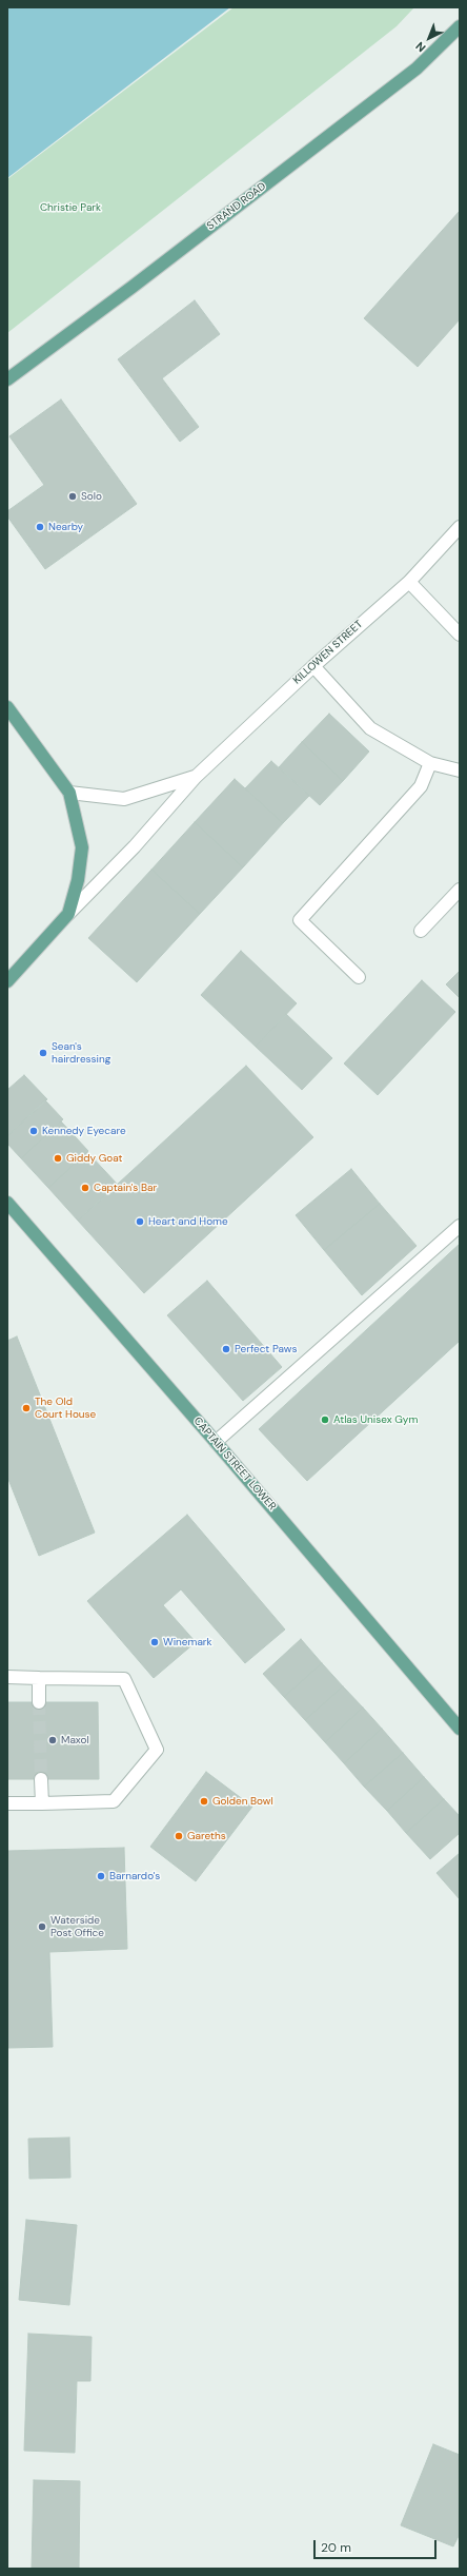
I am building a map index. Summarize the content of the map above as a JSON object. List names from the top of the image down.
{
  "streets": {
    "main road": ["STRAND ROAD", "KILLOWEN STREET", "CAPTAIN STREET LOWER"]
  },
  "parks": ["Christie Park"],
  "places": [
    "Solo",
    "Nearby",
    "Sean's hairdressing",
    "Kennedy Eyecare",
    "Giddy Goat",
    "Captain's Bar",
    "Heart and Home",
    "Perfect Paws",
    "The Old Court House",
    "Atlas Unisex Gym",
    "Winemark",
    "Maxol",
    "Golden Bowl",
    "Gareths",
    "Barnardo's",
    "Waterside Post Office"
  ],
  "scale_bar": "20 m",
  "north": "bottom left"
}
